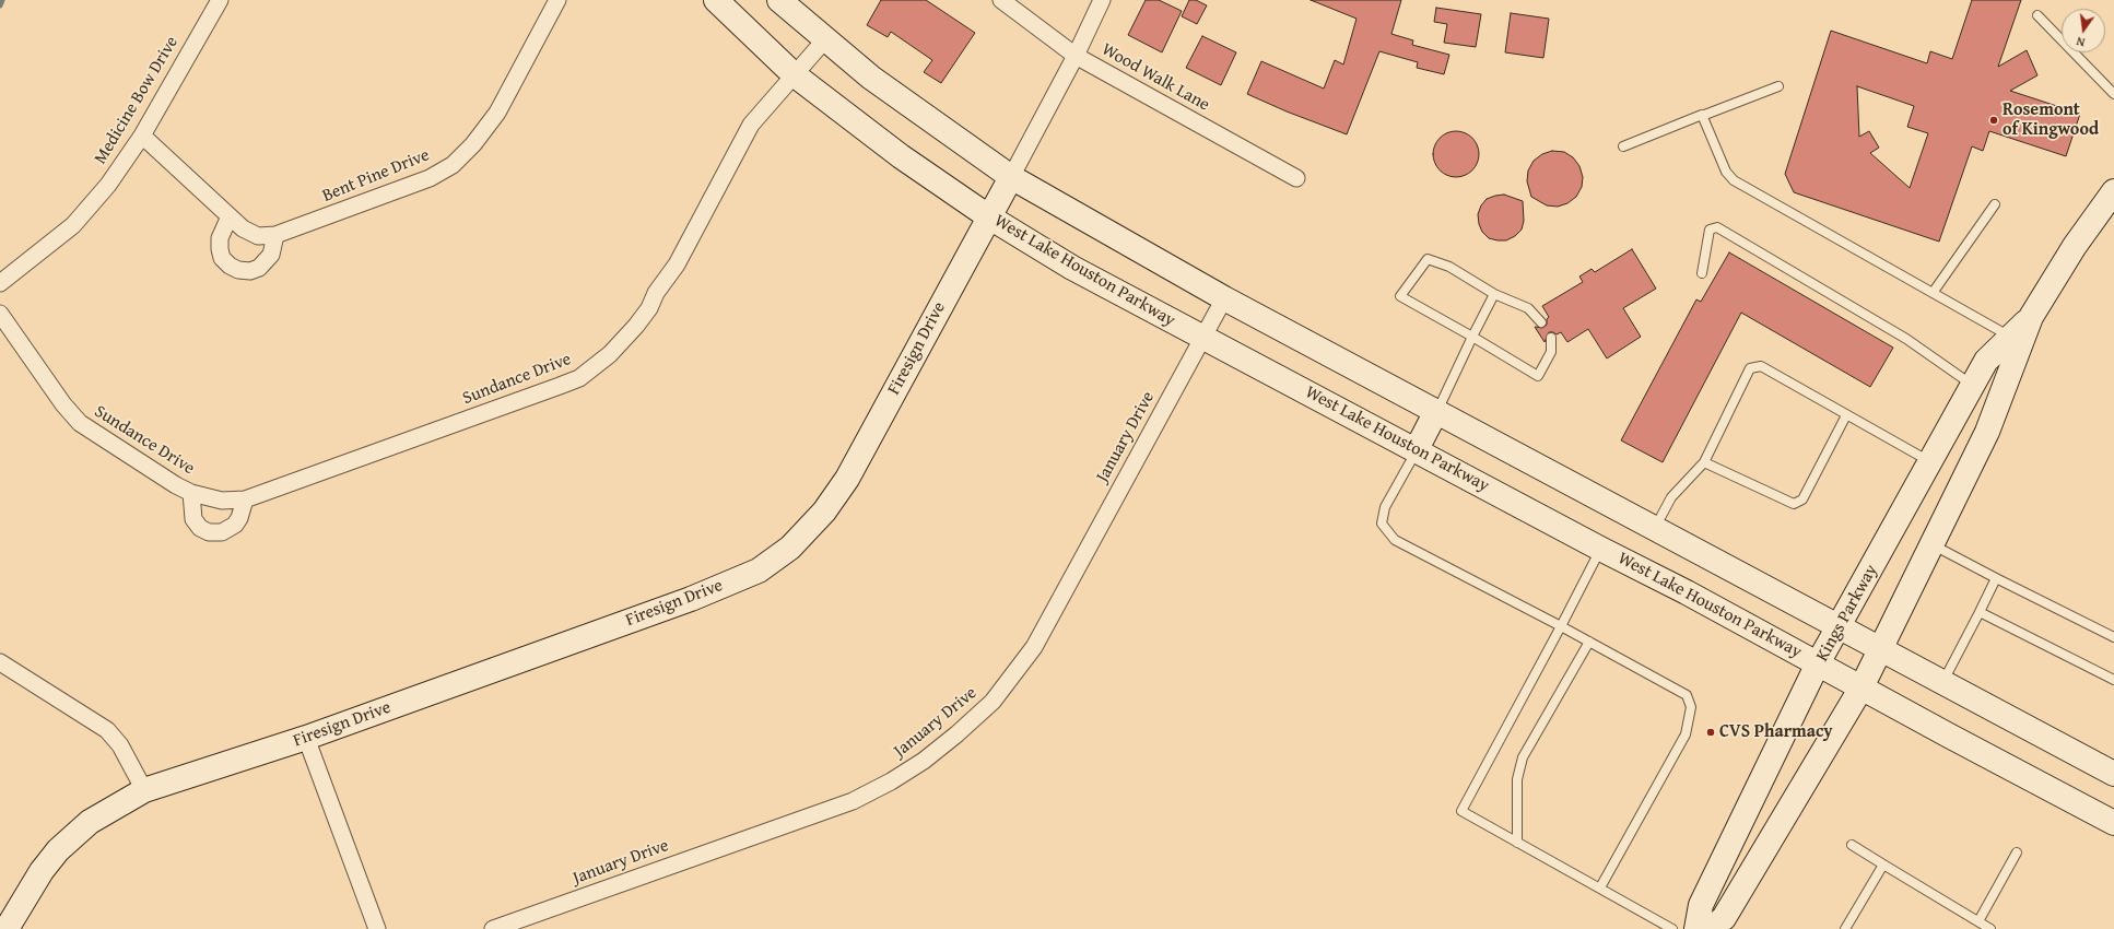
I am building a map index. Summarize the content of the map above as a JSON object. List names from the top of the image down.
{
  "streets": {
    "main road": ["West Lake Houston Parkway", "Firesign Drive", "Kings Parkway"],
    "street": [
      "Wood Walk Lane",
      "Medicine Bow Drive",
      "Bent Pine Drive",
      "Sundance Drive",
      "January Drive"
    ]
  },
  "crossings": [
    ["Wood Walk Lane", "Firesign Drive"],
    ["Medicine Bow Drive", "Bent Pine Drive"],
    ["West Lake Houston Parkway", "Firesign Drive"],
    ["West Lake Houston Parkway", "Sundance Drive"],
    ["West Lake Houston Parkway", "January Drive"],
    ["West Lake Houston Parkway", "Kings Parkway"]
  ],
  "places": ["Rosemont of Kingwood", "CVS Pharmacy"],
  "north": "bottom"
}
